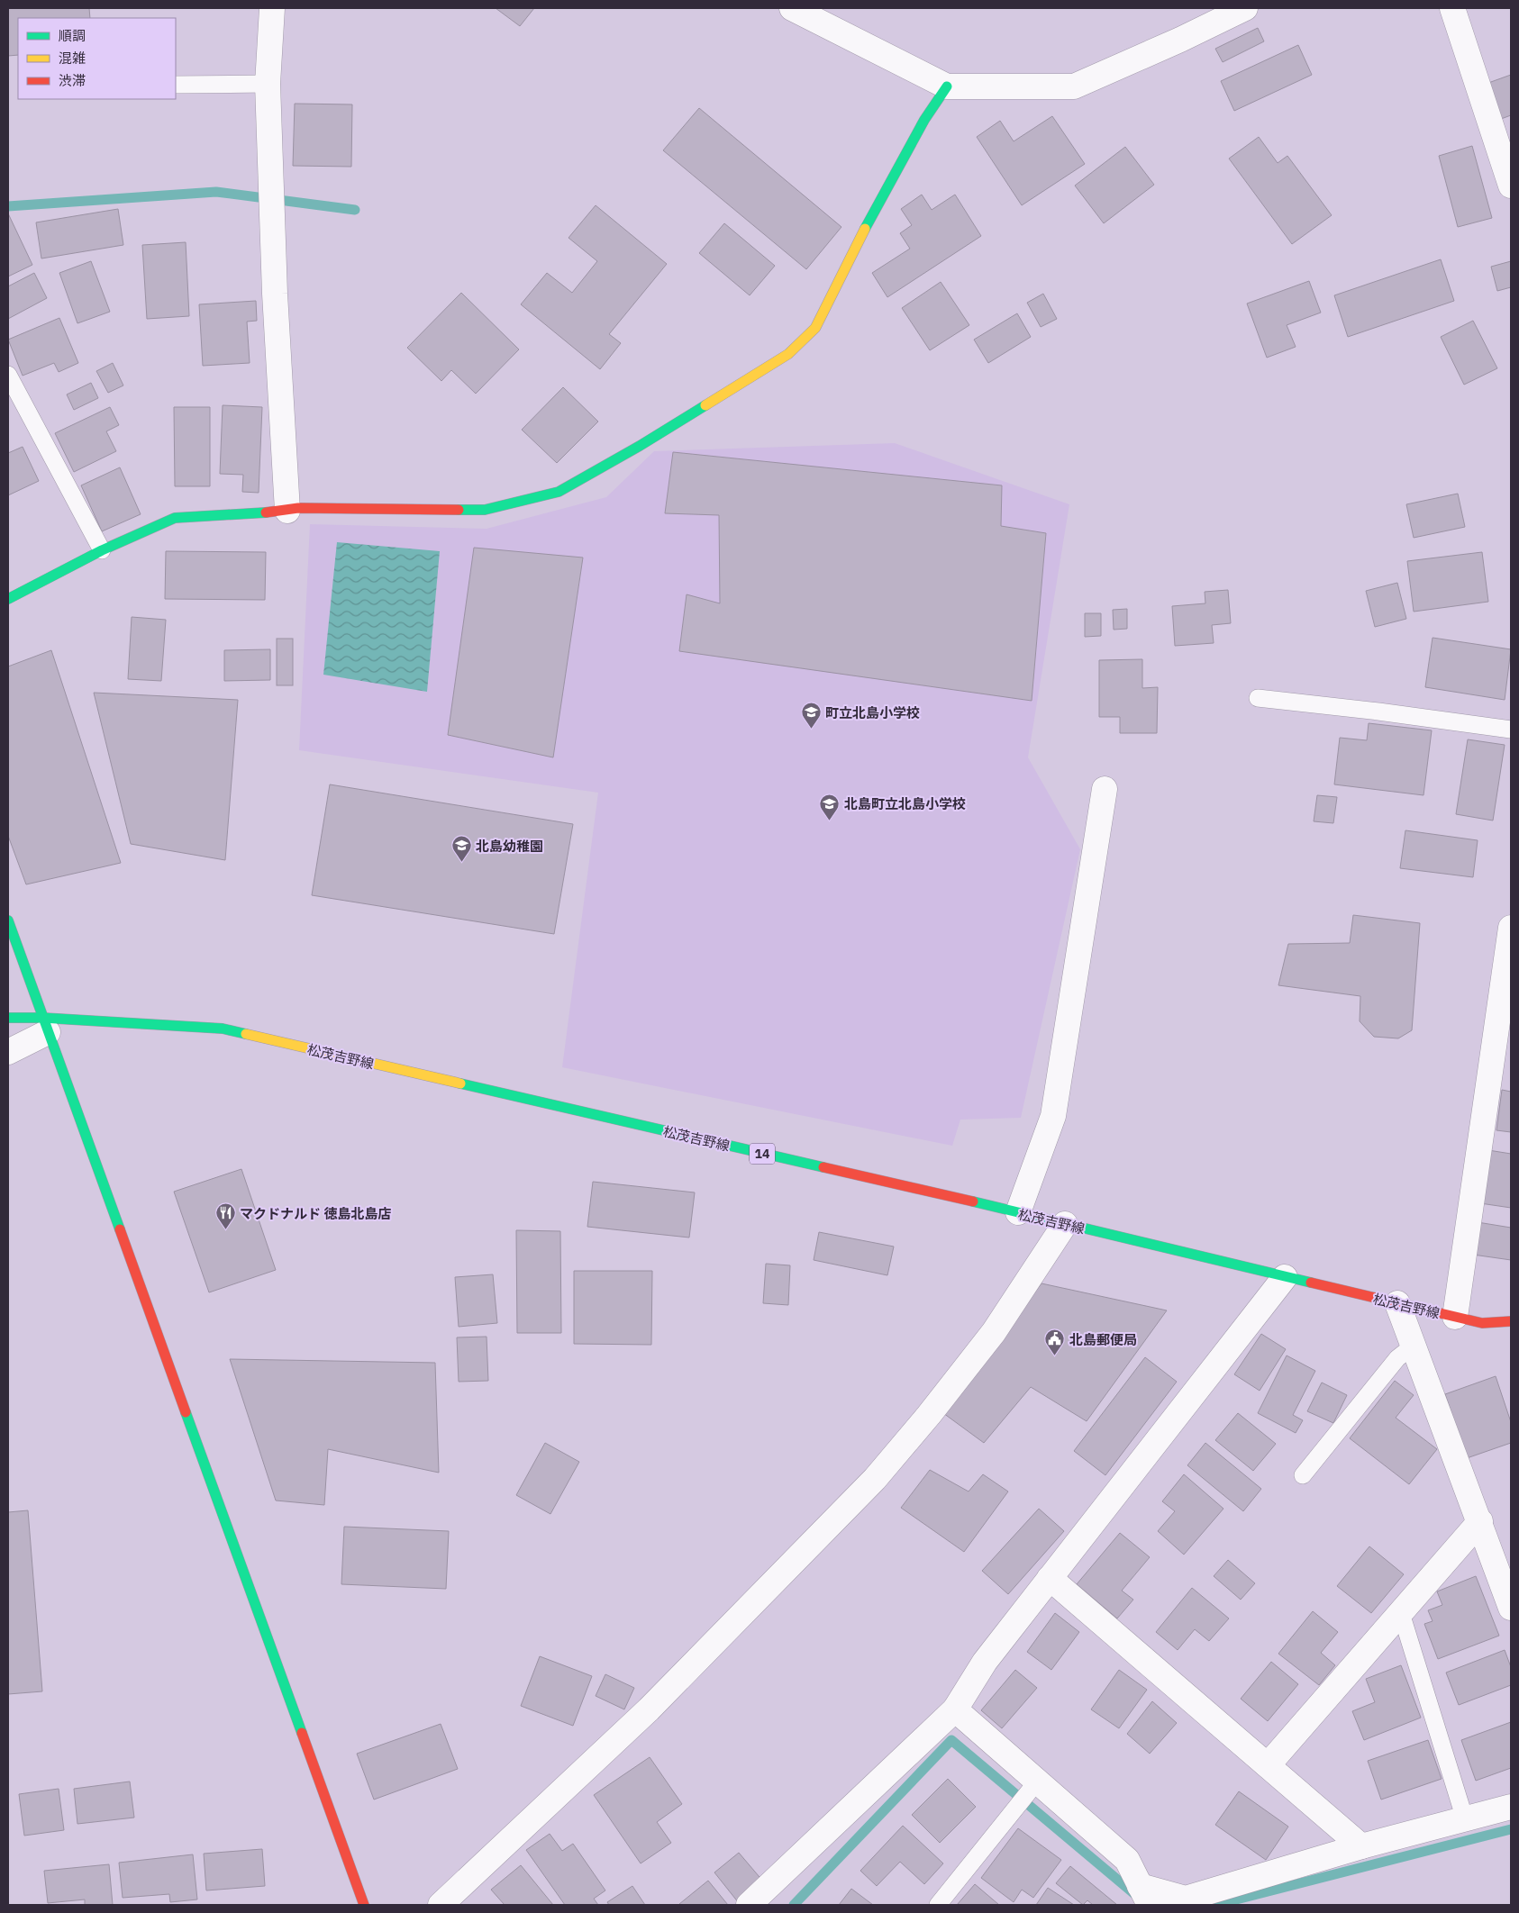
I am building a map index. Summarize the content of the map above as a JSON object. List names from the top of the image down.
{
  "streets": {
    "street": ["松茂吉野線", "14"]
  },
  "places": {
    "school or university": ["町立北島小学校", "北島町立北島小学校", "北島幼稚園"],
    "restaurant": ["マクドナルド 徳島北島店"],
    "public building": ["北島郵便局"]
  },
  "legend": ["順調", "混雑", "渋滞"]
}
